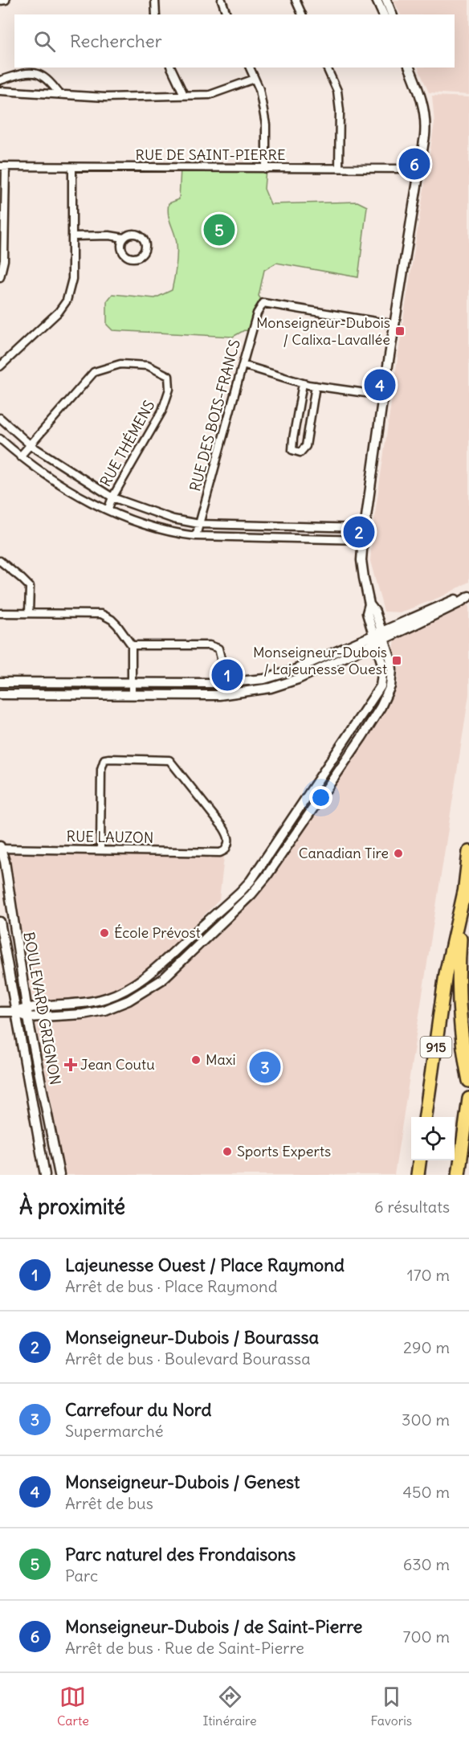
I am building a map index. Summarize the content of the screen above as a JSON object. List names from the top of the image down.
{
  "streets": {
    "highway": ["915"],
    "street": [
      "RUE DE SAINT-PIERRE",
      "RUE DES BOIS-FRANCS",
      "RUE THÉMENS",
      "RUE LAUZON",
      "BOULEVARD GRIGNON"
    ]
  },
  "crossings": [
    ["RUE LAUZON", "BOULEVARD GRIGNON"]
  ],
  "places": {
    "transit": ["Monseigneur-Dubois / Calixa-Lavallée", "Monseigneur-Dubois / Lajeunesse Ouest"],
    "other": [
      "Canadian Tire",
      "École Prévost",
      "Maxi",
      "Sports Experts"
    ],
    "health": ["Jean Coutu"]
  },
  "page": {
    "search": "Rechercher",
    "pins": [
      "6",
      "5",
      "4",
      "2",
      "1",
      "3"
    ],
    "heading": ["À proximité", "6 résultats"],
    "list": [
      {
        "mark": "1",
        "name": "Lajeunesse Ouest / Place Raymond",
        "note": "Arrêt de bus · Place Raymond",
        "value": "170 m"
      },
      {
        "mark": "2",
        "name": "Monseigneur-Dubois / Bourassa",
        "note": "Arrêt de bus · Boulevard Bourassa",
        "value": "290 m"
      },
      {
        "mark": "3",
        "name": "Carrefour du Nord",
        "note": "Supermarché",
        "value": "300 m"
      },
      {
        "mark": "4",
        "name": "Monseigneur-Dubois / Genest",
        "note": "Arrêt de bus",
        "value": "450 m"
      },
      {
        "mark": "5",
        "name": "Parc naturel des Frondaisons",
        "note": "Parc",
        "value": "630 m"
      },
      {
        "mark": "6",
        "name": "Monseigneur-Dubois / de Saint-Pierre",
        "note": "Arrêt de bus · Rue de Saint-Pierre",
        "value": "700 m"
      }
    ],
    "nav": ["Carte", "Itinéraire", "Favoris"]
  }
}
